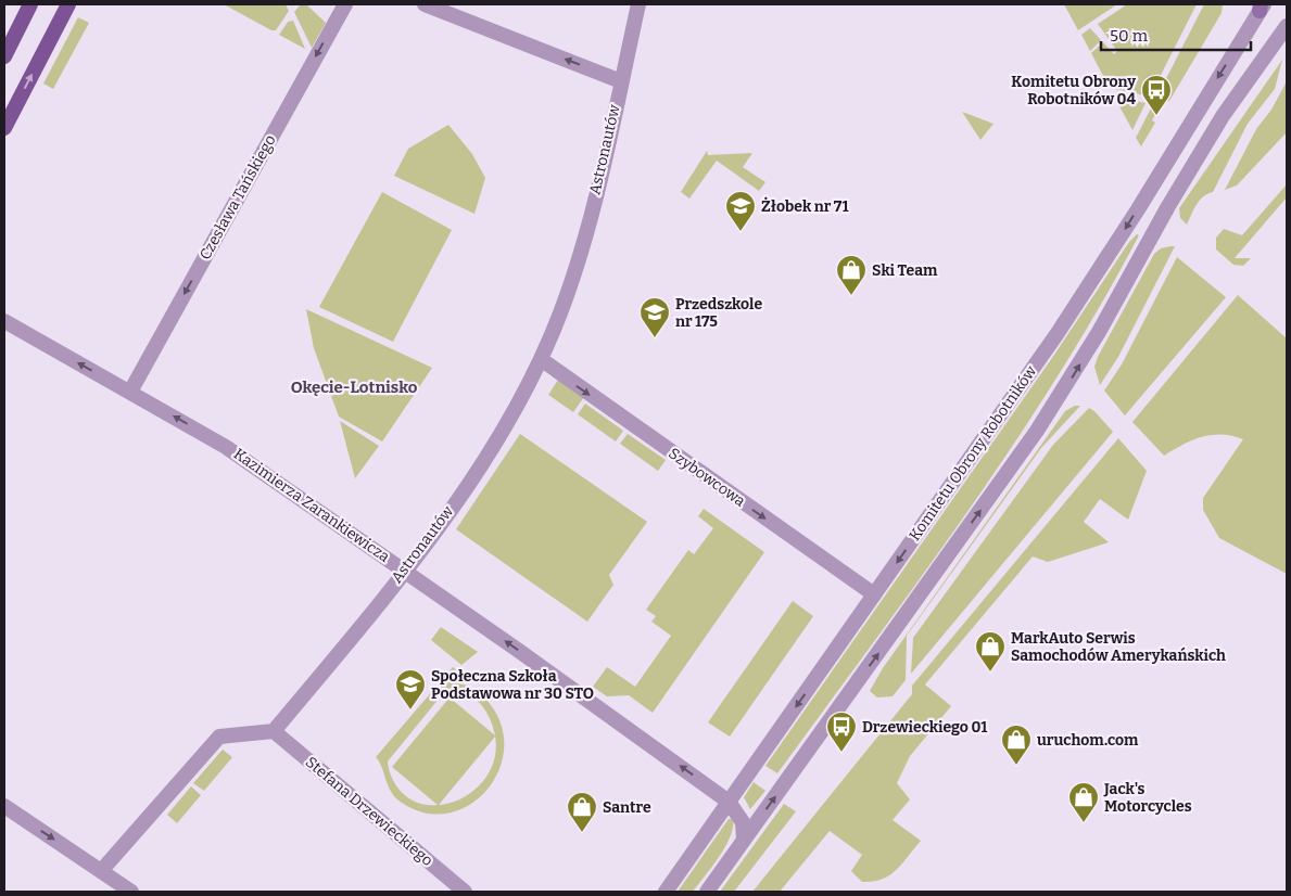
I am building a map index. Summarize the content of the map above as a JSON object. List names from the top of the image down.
{
  "streets": {
    "street": [
      "Astronautów",
      "Czesława Tańskiego",
      "Komitetu Obrony Robotników",
      "Szybowcowa",
      "Kazimierza Zarankiewicza",
      "Stefana Drzewieckiego"
    ]
  },
  "crossings": [
    ["Astronautów", "Szybowcowa"],
    ["Astronautów", "Kazimierza Zarankiewicza"],
    ["Astronautów", "Stefana Drzewieckiego"],
    ["Czesława Tańskiego", "Kazimierza Zarankiewicza"],
    ["Komitetu Obrony Robotników", "Szybowcowa"],
    ["Komitetu Obrony Robotników", "Kazimierza Zarankiewicza"]
  ],
  "one_way": ["Czesława Tańskiego", "Szybowcowa", "Kazimierza Zarankiewicza"],
  "districts": ["Okęcie-Lotnisko"],
  "places": {
    "bus stop": ["Komitetu Obrony Robotników 04", "Drzewieckiego 01"],
    "school or university": ["Żłobek nr 71", "Przedszkole nr 175", "Społeczna Szkoła Podstawowa nr 30 STO"],
    "shop": [
      "Ski Team",
      "MarkAuto Serwis Samochodów Amerykańskich",
      "uruchom.com",
      "Jack's Motorcycles",
      "Santre"
    ]
  },
  "scale_bar": "50 m"
}
